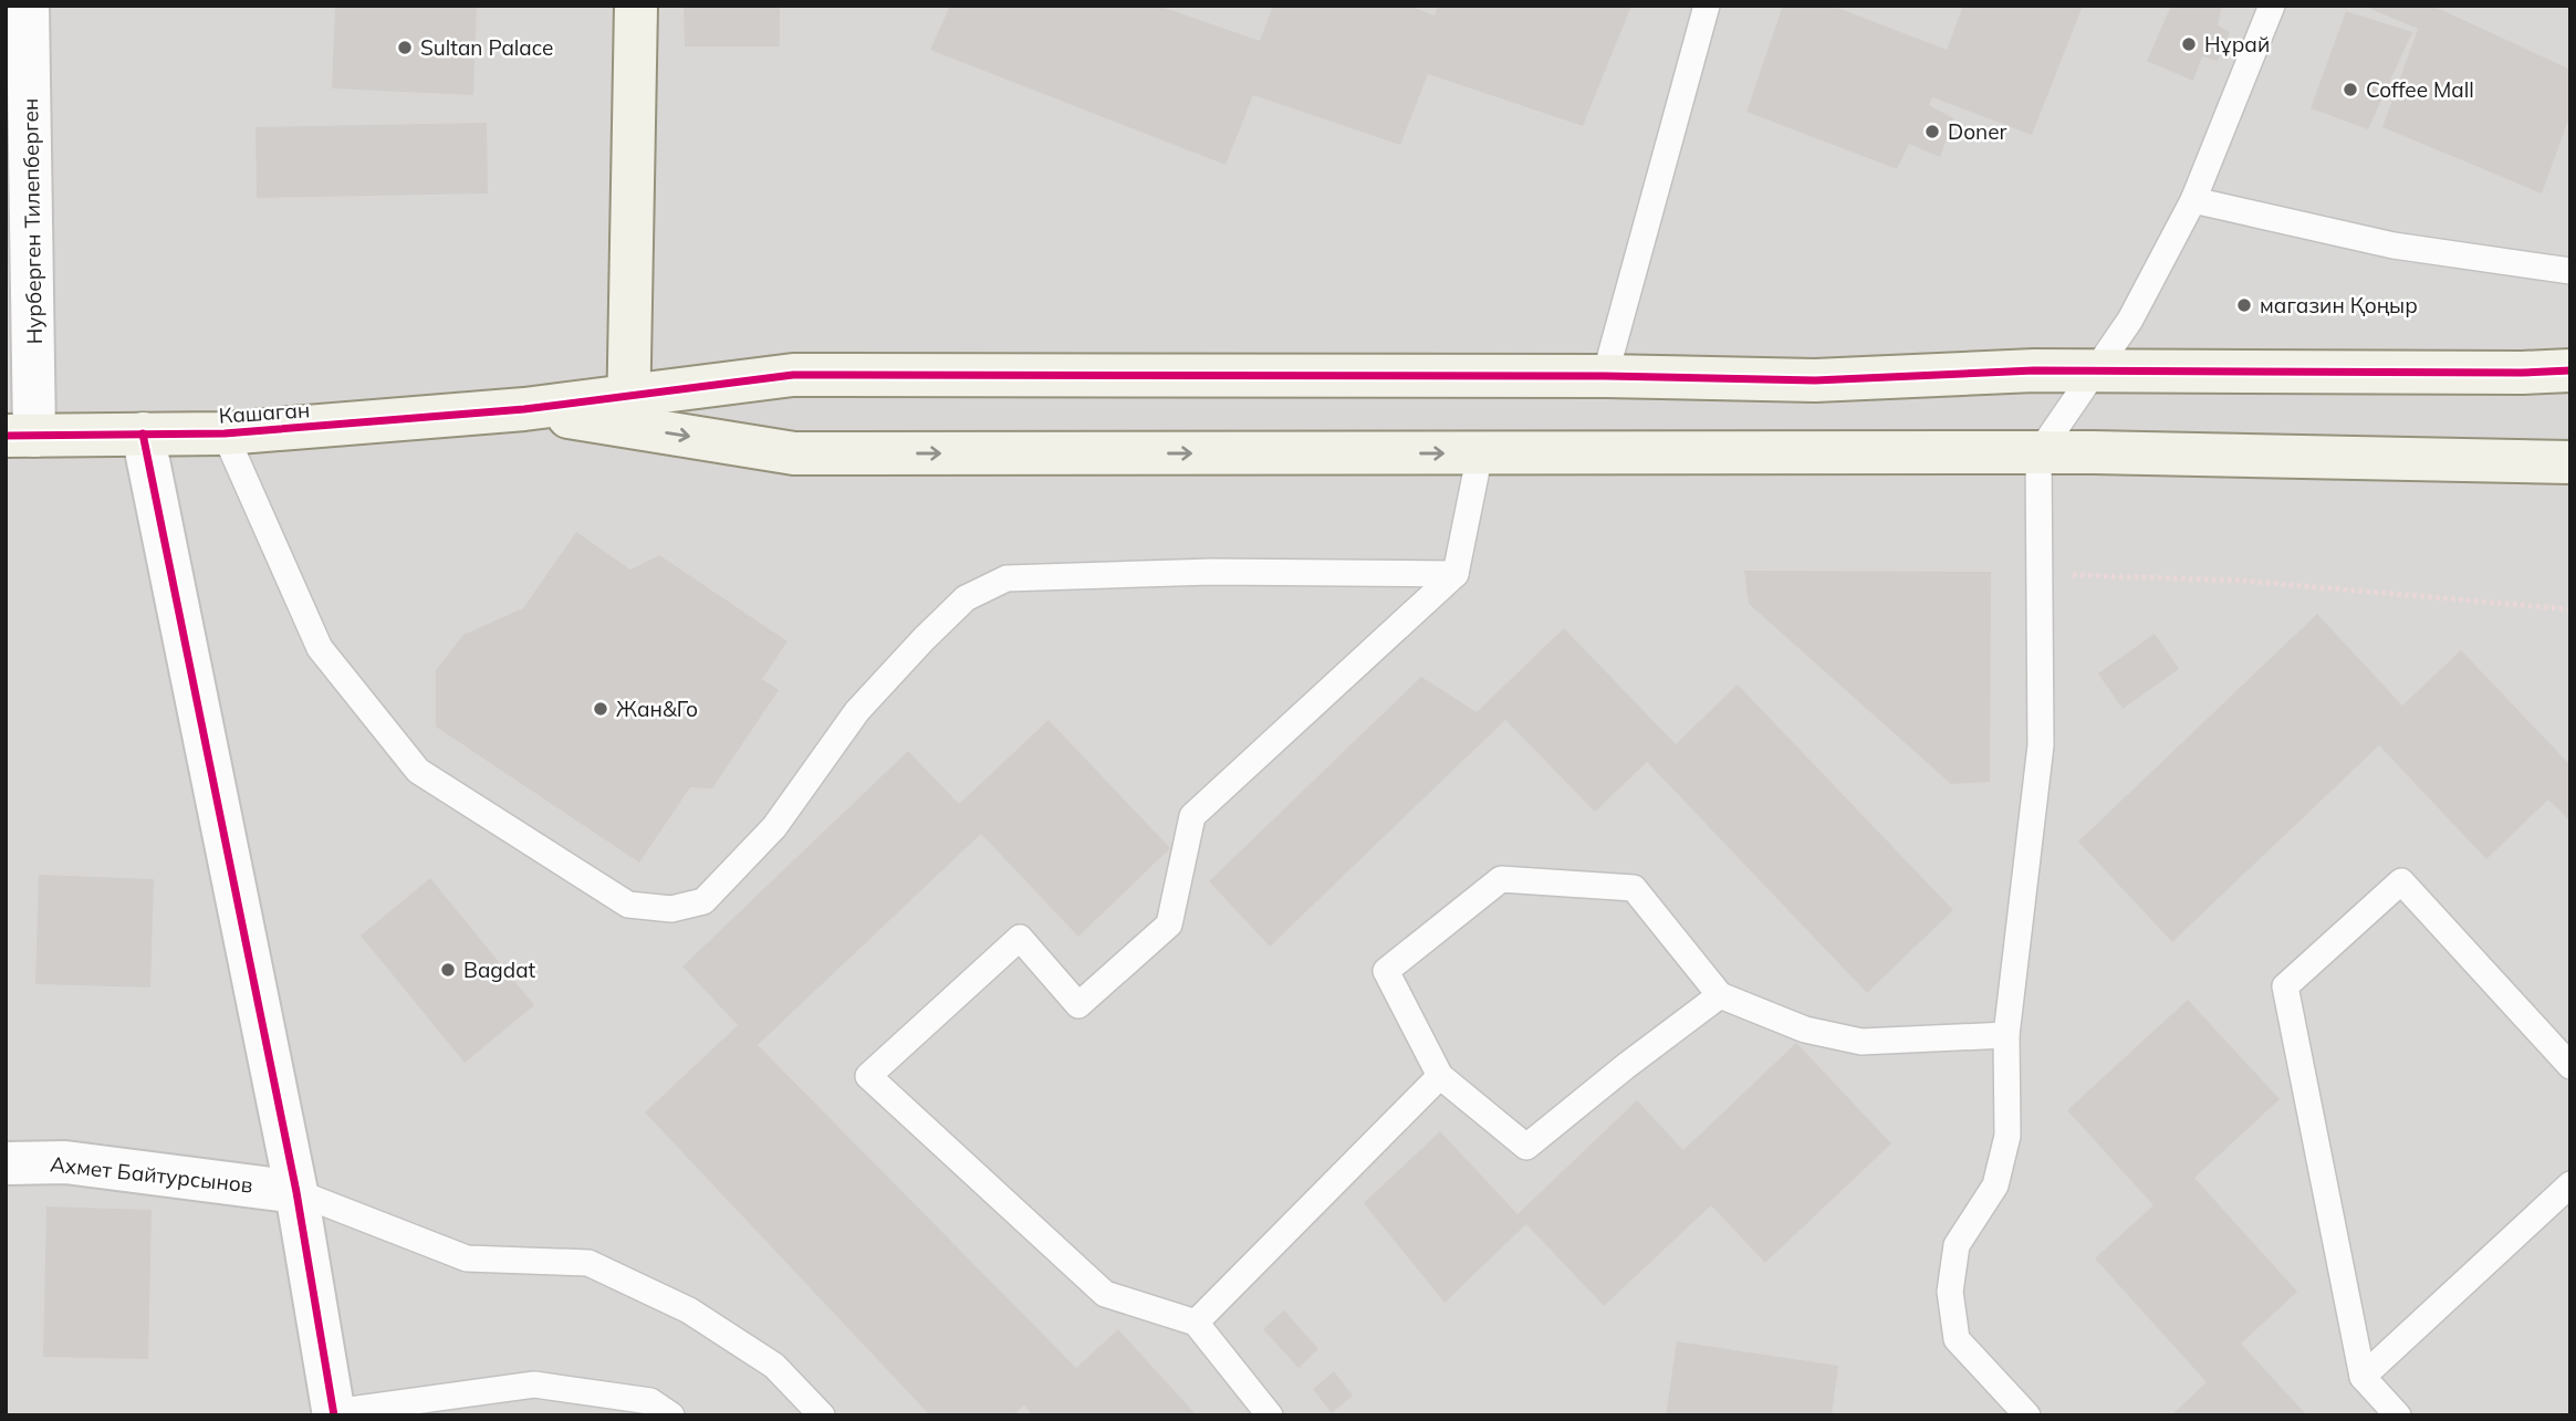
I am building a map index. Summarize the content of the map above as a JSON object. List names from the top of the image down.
{
  "streets": {
    "street": ["Нурберген Тилепберген", "Кашаган", "Ахмет Байтурсынов"]
  },
  "crossings": [
    ["Нурберген Тилепберген", "Кашаган"]
  ],
  "places": [
    "Нұрай",
    "Sultan Palace",
    "Coffee Mall",
    "Doner",
    "магазин Қоңыр",
    "Жан&Го",
    "Bagdat"
  ]
}
